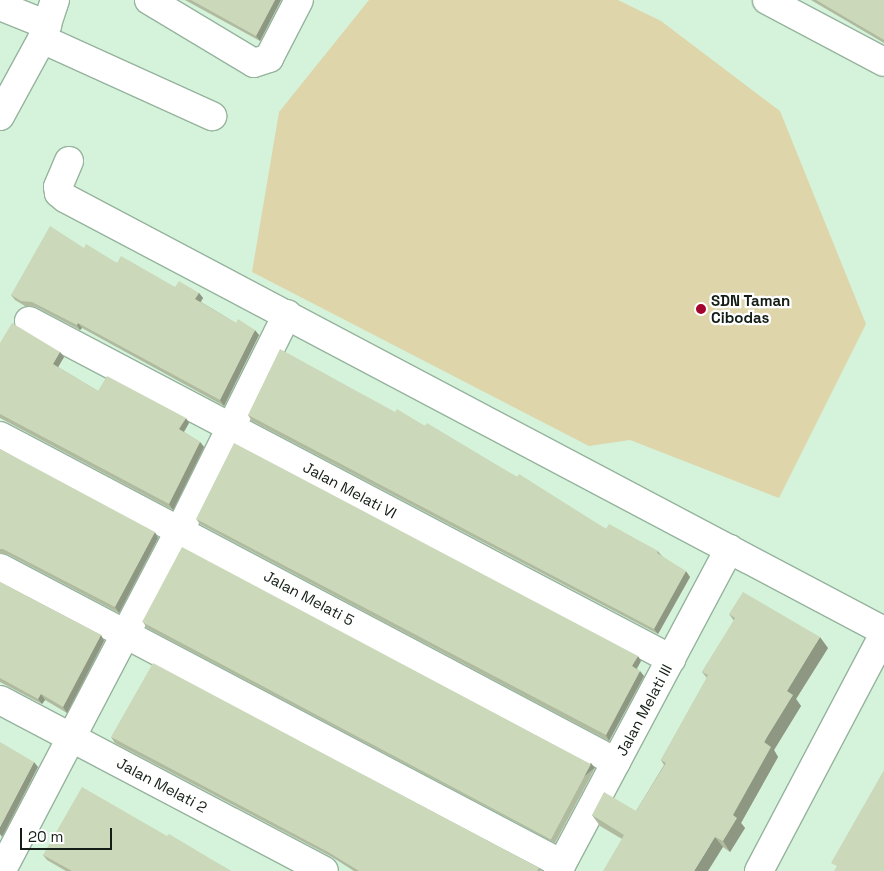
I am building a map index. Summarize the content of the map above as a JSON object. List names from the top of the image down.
{
  "streets": {
    "street": [
      "Jalan Melati VI",
      "Jalan Melati 5",
      "Jalan Melati III",
      "Jalan Melati 2"
    ]
  },
  "crossings": [
    ["Jalan Melati VI", "Jalan Melati III"],
    ["Jalan Melati 5", "Jalan Melati III"]
  ],
  "places": ["SDN Taman Cibodas"],
  "scale_bar": "20 m"
}
